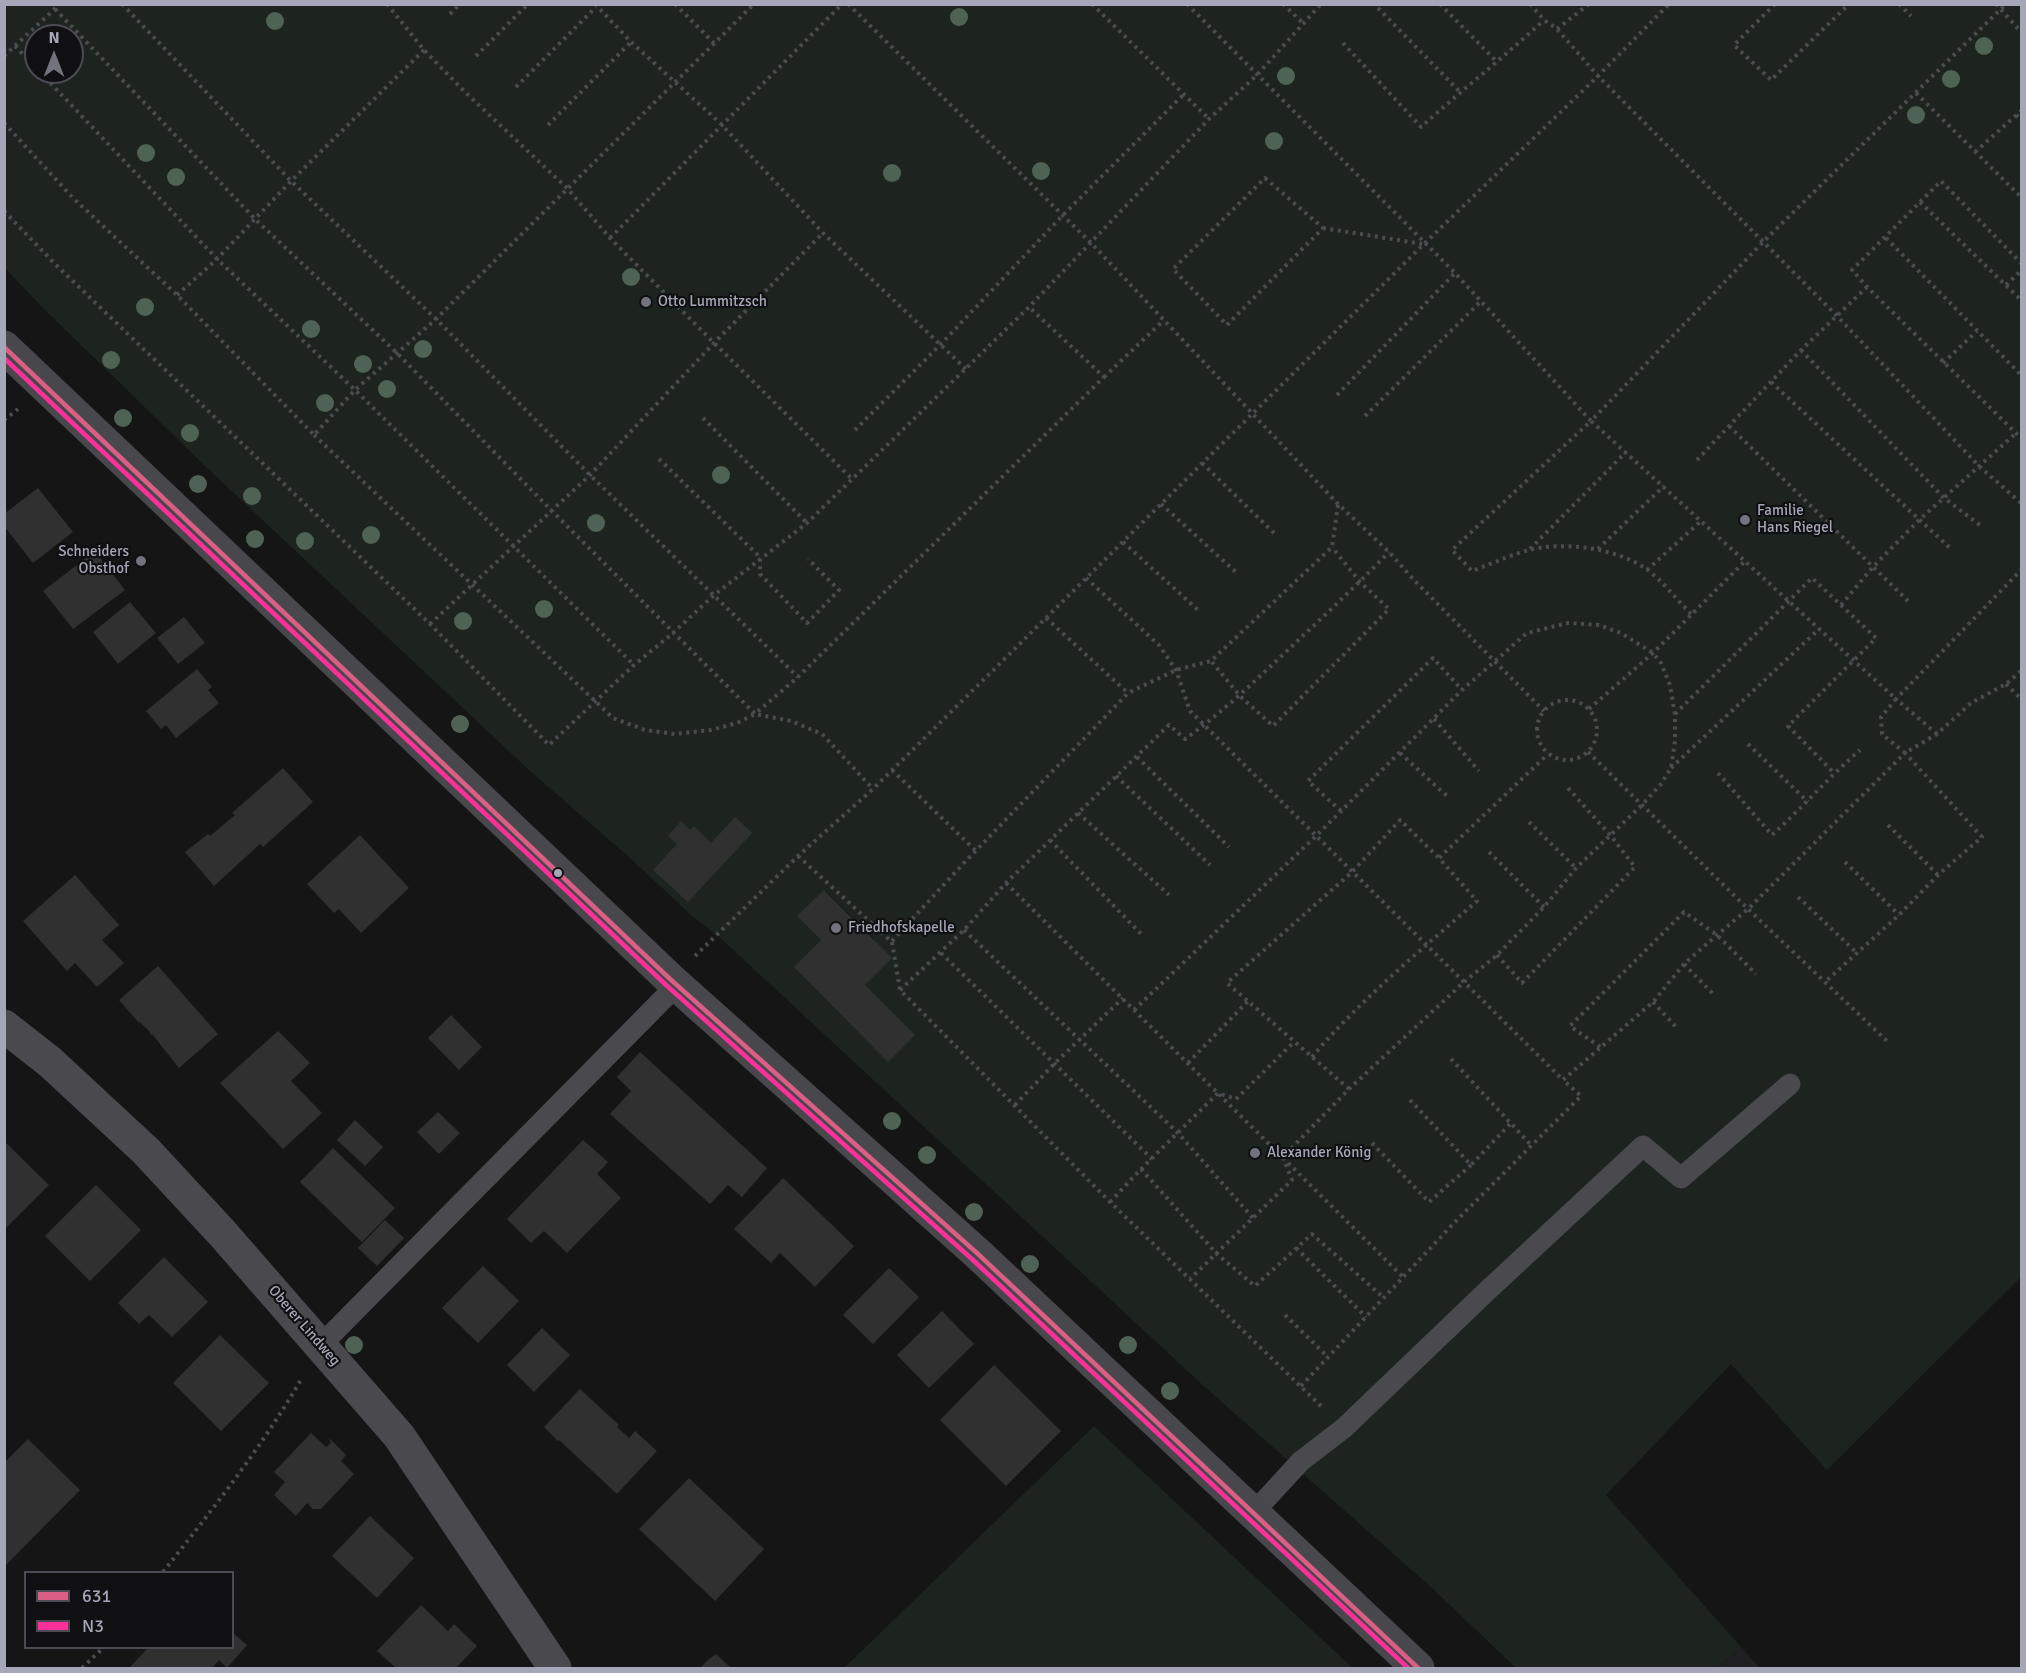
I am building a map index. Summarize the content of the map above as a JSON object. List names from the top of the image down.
{
  "streets": {
    "street": ["Oberer Lindweg"]
  },
  "places": [
    "Otto Lummitzsch",
    "Familie Hans Riegel",
    "Schneiders Obsthof",
    "Friedhofskapelle",
    "Alexander König"
  ],
  "lines": ["transit line 631", "transit line N3"],
  "legend": ["631", "N3"],
  "north": "top"
}
